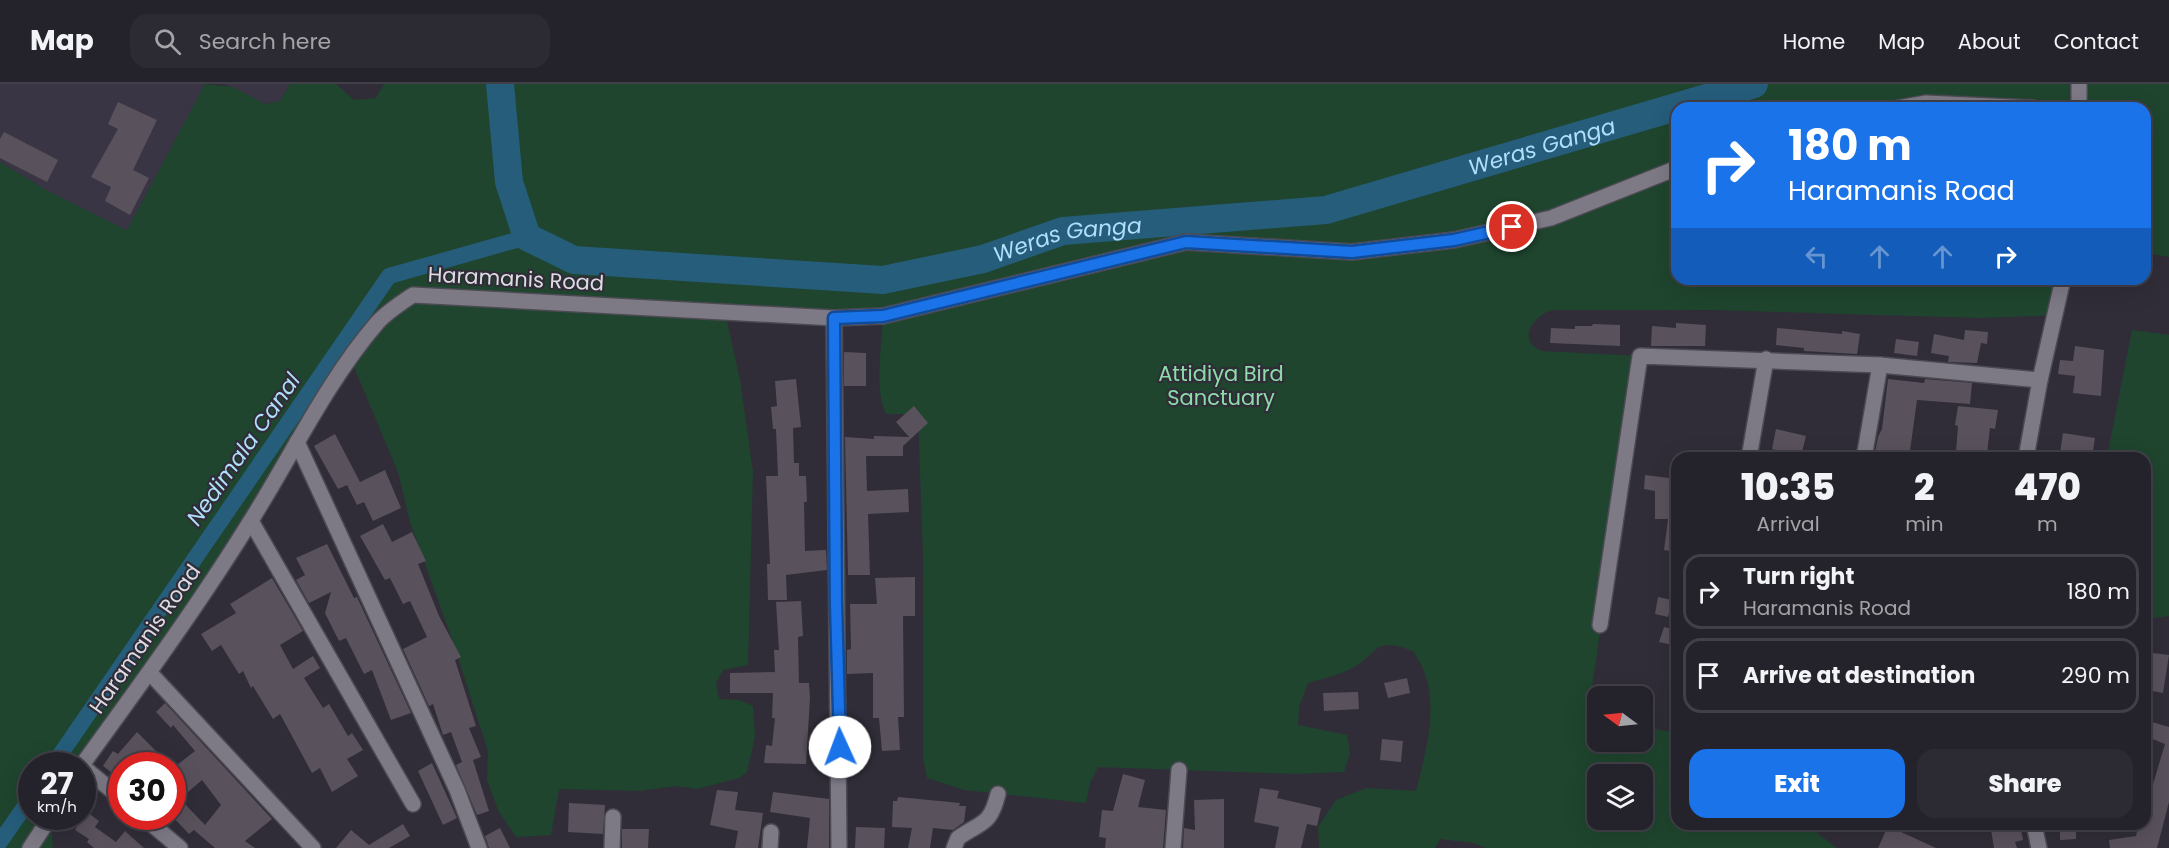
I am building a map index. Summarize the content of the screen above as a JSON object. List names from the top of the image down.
{
  "streets": {
    "street": ["Haramanis Road"]
  },
  "water": ["Weras Ganga", "Nedimala Canal"],
  "parks": ["Attidiya Bird Sanctuary"],
  "north": "left",
  "page": {
    "header": "Map",
    "search": "Search here",
    "nav": [
      "Home",
      "Map",
      "About",
      "Contact"
    ],
    "turn": ["180 m", "Haramanis Road"],
    "eta": [
      "10:35",
      "Arrival",
      "2",
      "min",
      "470",
      "m"
    ],
    "list": [
      {
        "name": "Turn right",
        "note": "Haramanis Road",
        "value": "180 m"
      },
      {
        "name": "Arrive at destination",
        "value": "290 m"
      }
    ],
    "buttons": ["Exit", "Share"],
    "speed": "27 km/h",
    "limit": "30"
  }
}
